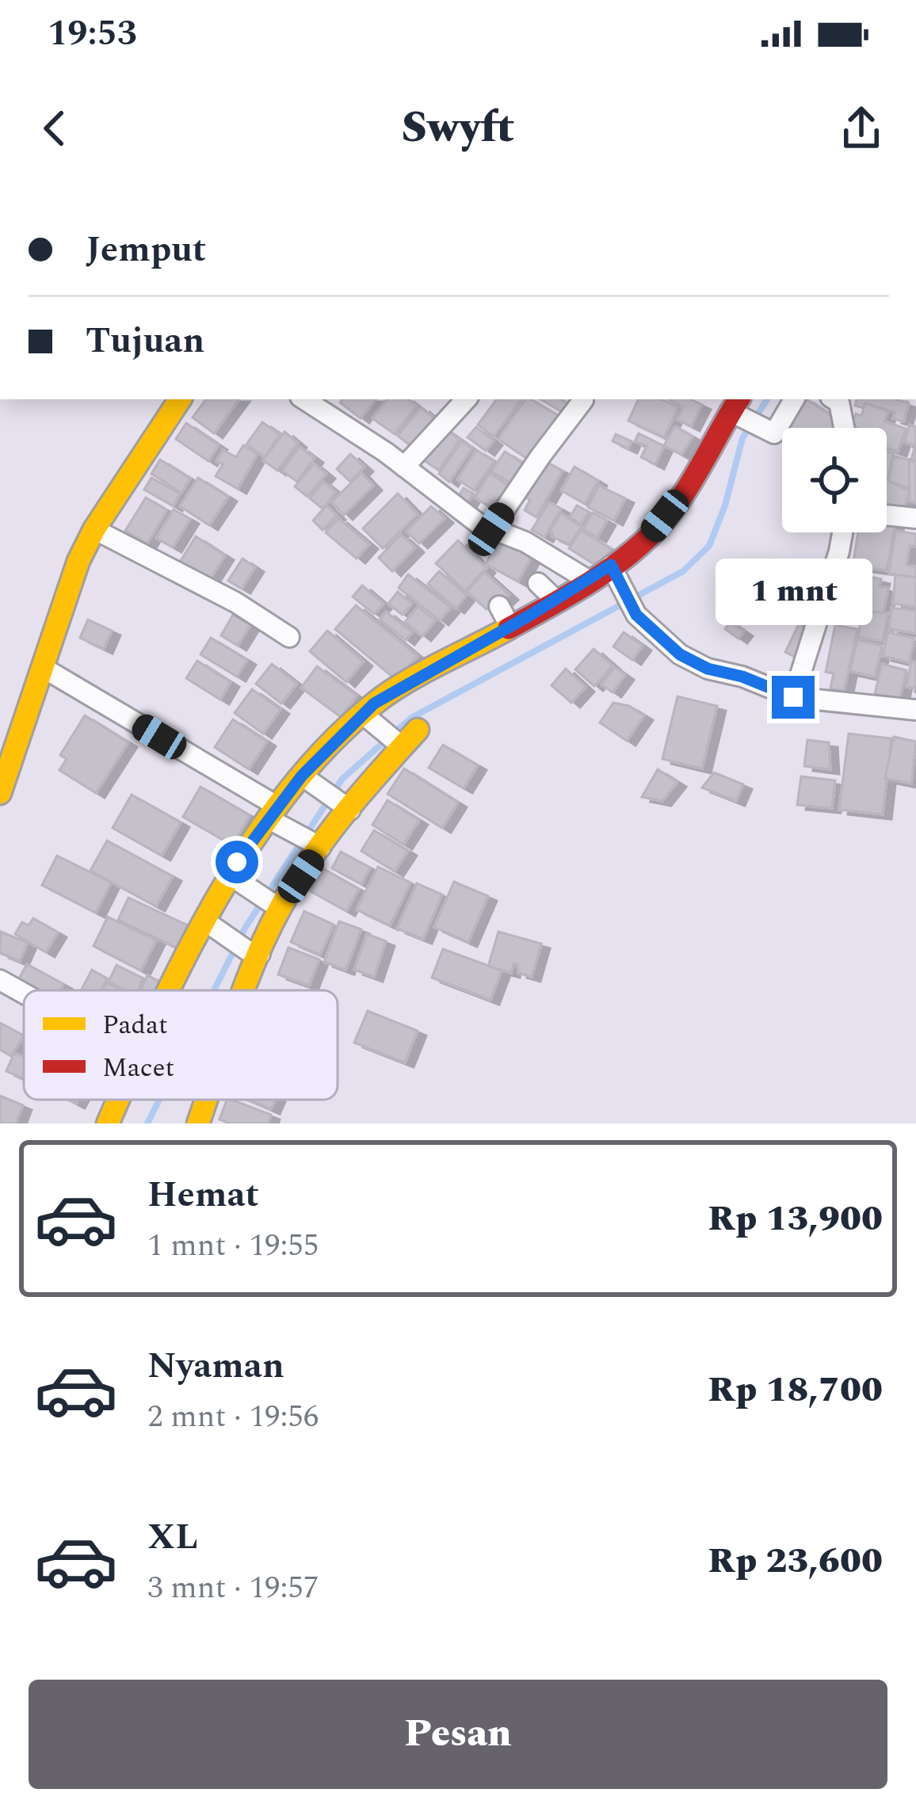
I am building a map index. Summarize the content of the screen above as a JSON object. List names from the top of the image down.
{
  "legend": ["Padat", "Macet"],
  "page": {
    "status": "19:53",
    "header": "Swyft",
    "banner": ["Jemput", "Tujuan"],
    "bubble": "1 mnt",
    "list": [
      {
        "name": "Hemat",
        "note": "1 mnt · 19:55",
        "value": "Rp 13,900"
      },
      {
        "name": "Nyaman",
        "note": "2 mnt · 19:56",
        "value": "Rp 18,700"
      },
      {
        "name": "XL",
        "note": "3 mnt · 19:57",
        "value": "Rp 23,600"
      }
    ],
    "buttons": "Pesan"
  }
}
